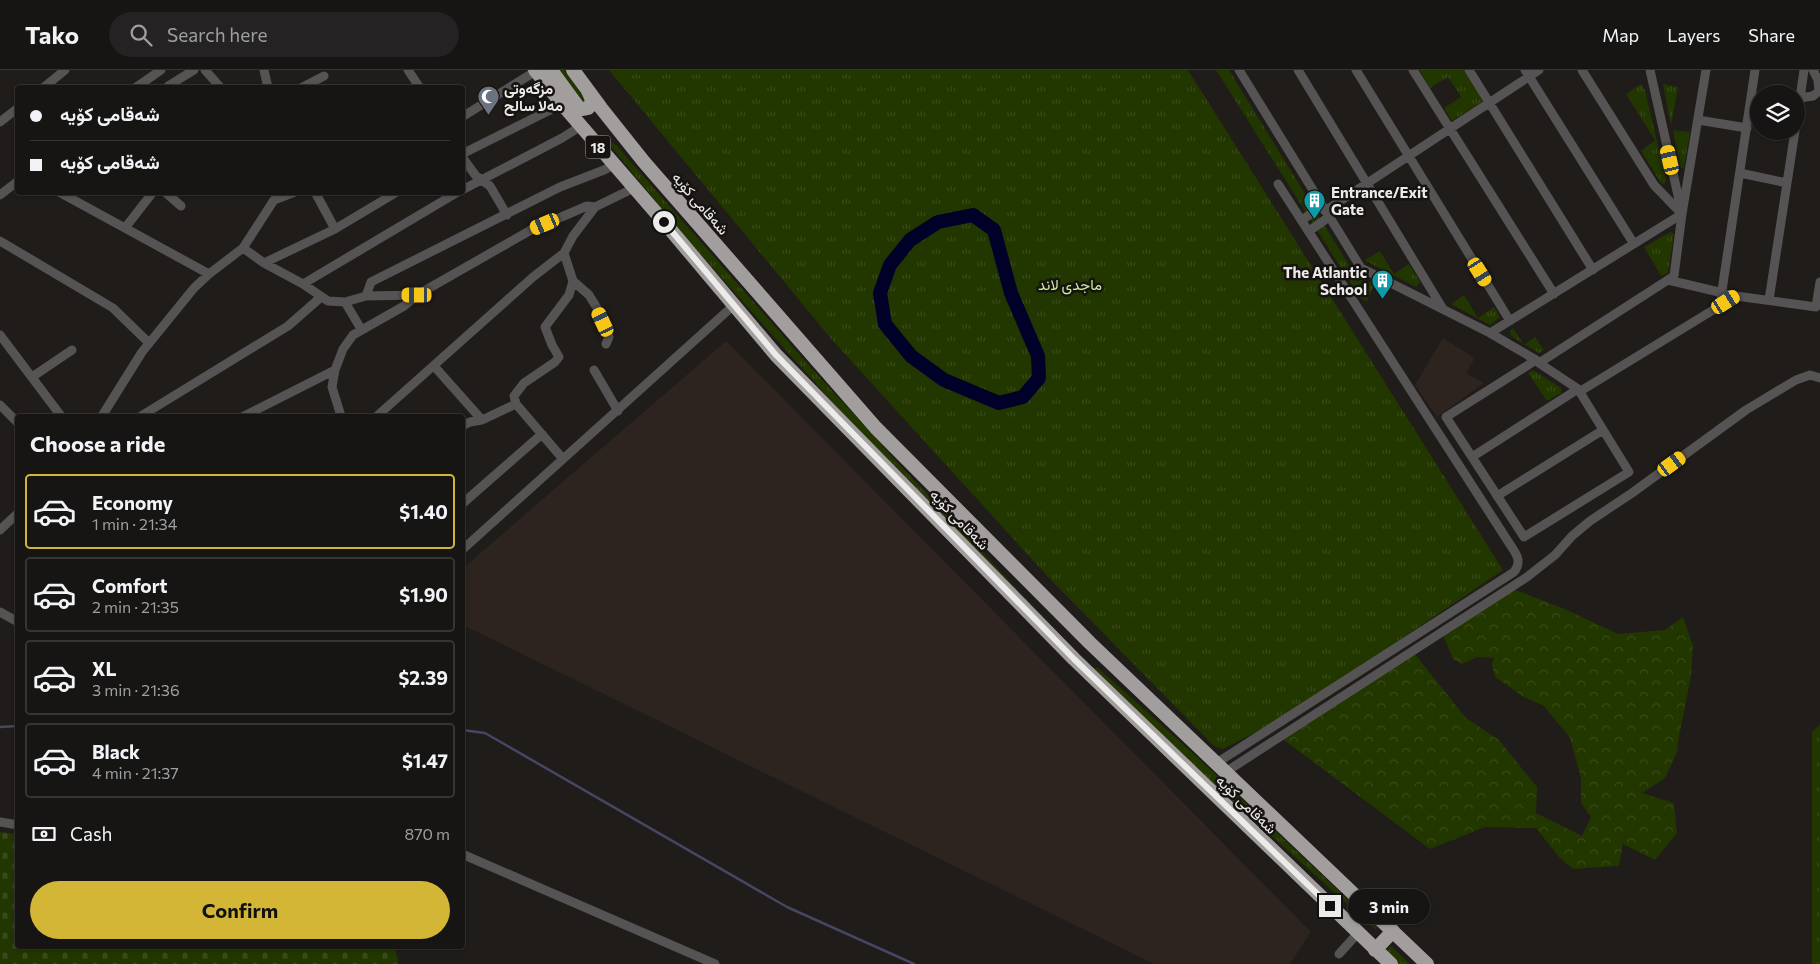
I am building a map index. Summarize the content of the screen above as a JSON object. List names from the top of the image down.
{
  "streets": {
    "highway": ["18", "شەقامی کۆیە"]
  },
  "parks": ["ماجدی لاند"],
  "places": {
    "mosque": ["مزگەوتی مەلا سالح"],
    "building": ["Entrance/Exit Gate", "The Atlantic School"]
  },
  "page": {
    "header": "Tako",
    "search": "Search here",
    "nav": ["Map", "Layers", "Share"],
    "banner": ["شەقامی کۆیە", "شەقامی کۆیە"],
    "heading": "Choose a ride",
    "list": [
      {
        "name": "Economy",
        "note": "1 min · 21:34",
        "value": "$1.40"
      },
      {
        "name": "Comfort",
        "note": "2 min · 21:35",
        "value": "$1.90"
      },
      {
        "name": "XL",
        "note": "3 min · 21:36",
        "value": "$2.39"
      },
      {
        "name": "Black",
        "note": "4 min · 21:37",
        "value": "$1.47"
      }
    ],
    "pay": ["Cash", "870 m"],
    "buttons": "Confirm",
    "bubble": "3 min"
  }
}
